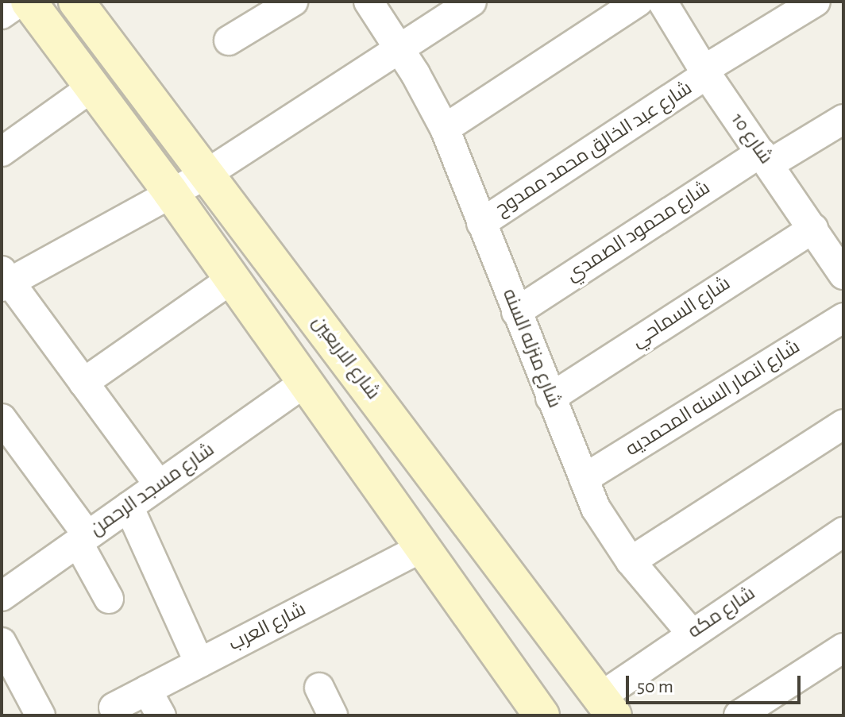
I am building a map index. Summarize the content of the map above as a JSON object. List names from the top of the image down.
{
  "streets": {
    "street": [
      "شارع 10",
      "شارع عبد الخالق محمد ممدوح",
      "شارع محمود الصمدي",
      "شارع السماحي",
      "شارع منزله السنه",
      "شارع الاربعين",
      "شارع انصار السنه المحمديه",
      "شارع مسجد الرحمن",
      "شارع مكه",
      "شارع العرب"
    ]
  },
  "crossings": [
    ["شارع 10", "شارع عبد الخالق محمد ممدوح"],
    ["شارع 10", "شارع محمود الصمدي"],
    ["شارع 10", "شارع السماحي"],
    ["شارع عبد الخالق محمد ممدوح", "شارع منزله السنه"],
    ["شارع محمود الصمدي", "شارع منزله السنه"],
    ["شارع السماحي", "شارع منزله السنه"],
    ["شارع منزله السنه", "شارع انصار السنه المحمديه"],
    ["شارع منزله السنه", "شارع مكه"],
    ["شارع الاربعين", "شارع مكه"]
  ],
  "scale_bar": "50 m"
}
